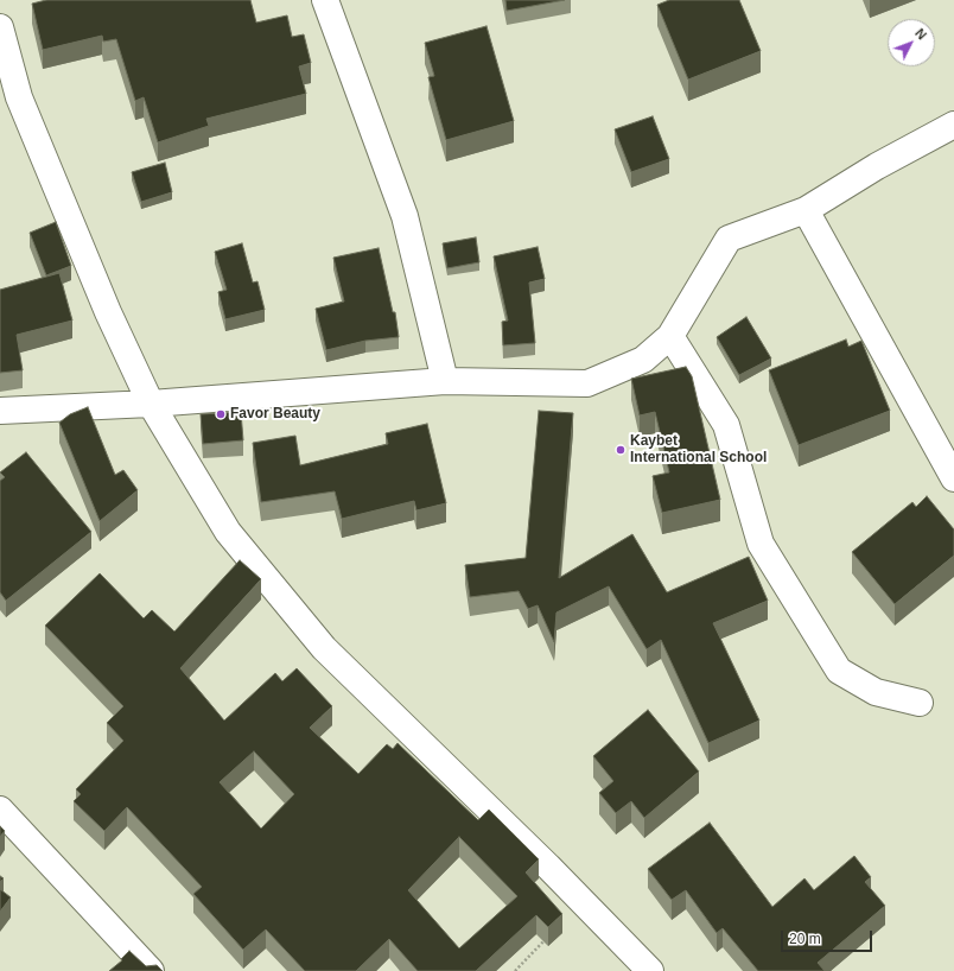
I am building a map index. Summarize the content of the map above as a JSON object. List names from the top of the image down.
{
  "places": ["Favor Beauty", "Kaybet International School"],
  "scale_bar": "20 m",
  "north": "top right"
}
